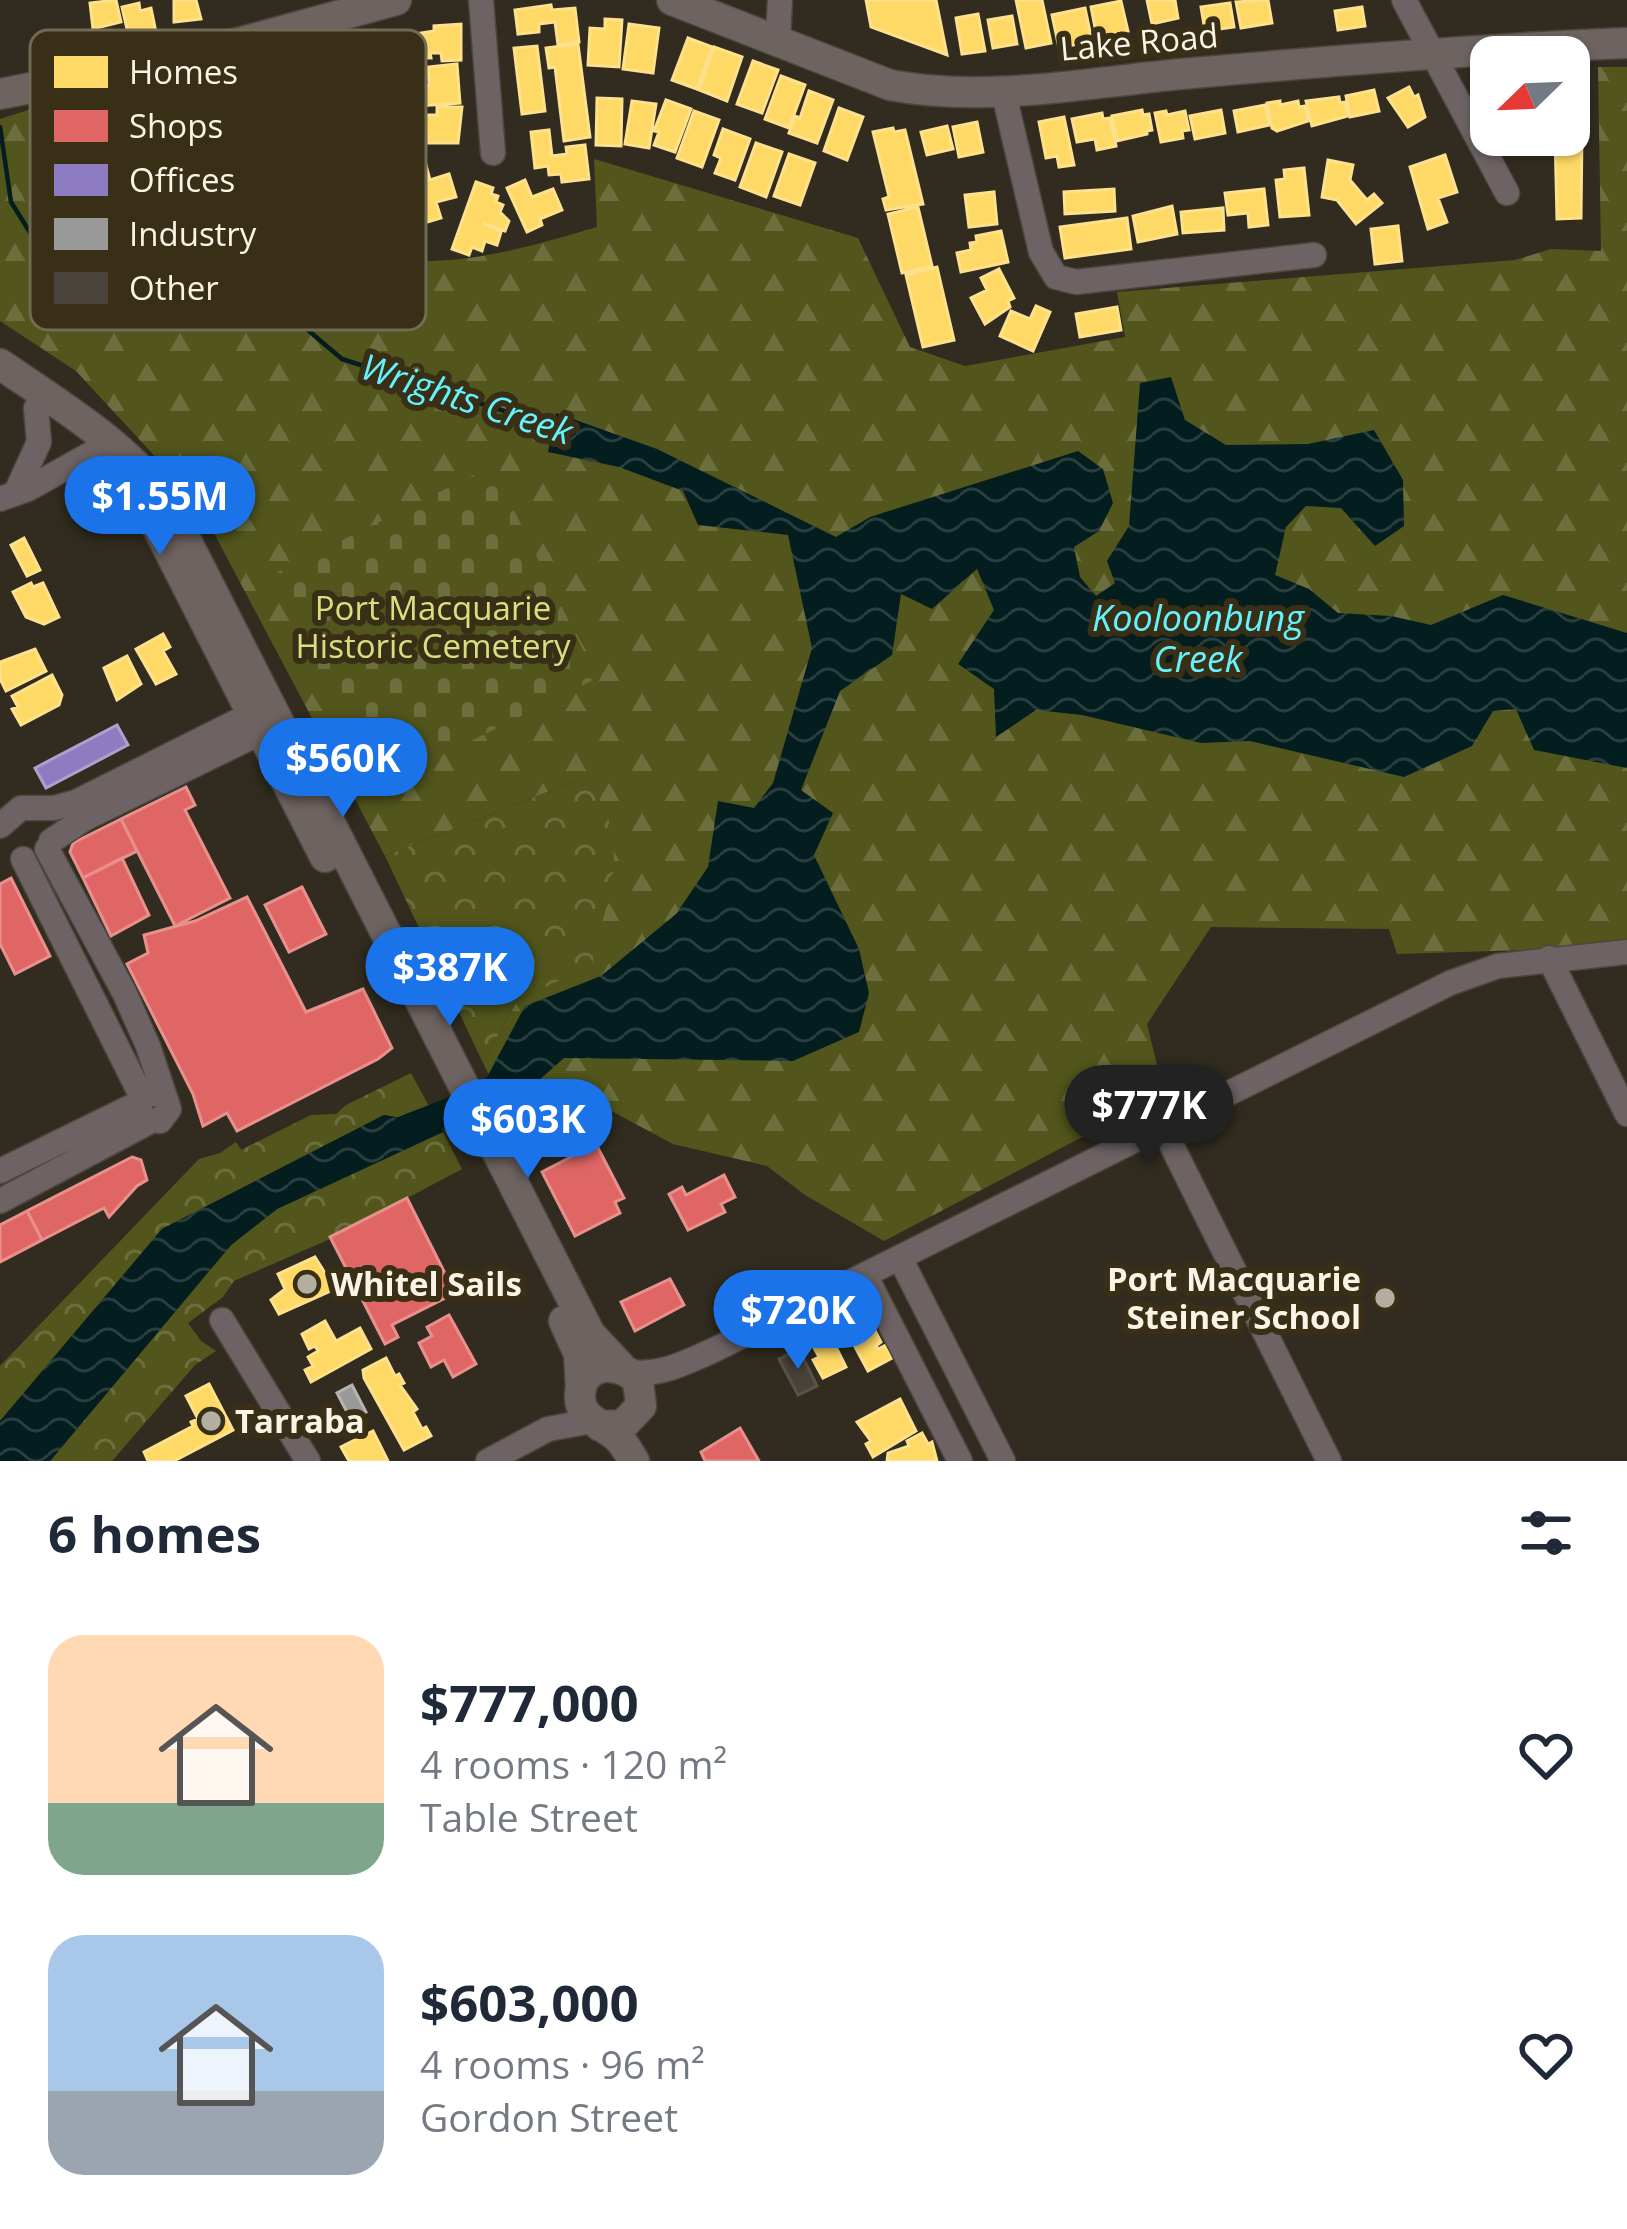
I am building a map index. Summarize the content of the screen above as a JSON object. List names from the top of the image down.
{
  "streets": {
    "main road": ["Lake Road"]
  },
  "water": ["Wrights Creek", "Kooloonbung Creek"],
  "parks": ["Port Macquarie Historic Cemetery"],
  "places": ["Whitel Sails", "Port Macquarie Steiner School", "Tarraba"],
  "legend": [
    "Homes",
    "Shops",
    "Offices",
    "Industry",
    "Other"
  ],
  "north": "bottom left",
  "page": {
    "price": [
      "$1.55M",
      "$560K",
      "$387K",
      "$777K",
      "$603K",
      "$720K"
    ],
    "heading": "6 homes",
    "list": [
      {
        "name": "$777,000",
        "note": "4 rooms · 120 m² · Table Street"
      },
      {
        "name": "$603,000",
        "note": "4 rooms · 96 m² · Gordon Street"
      }
    ]
  }
}
